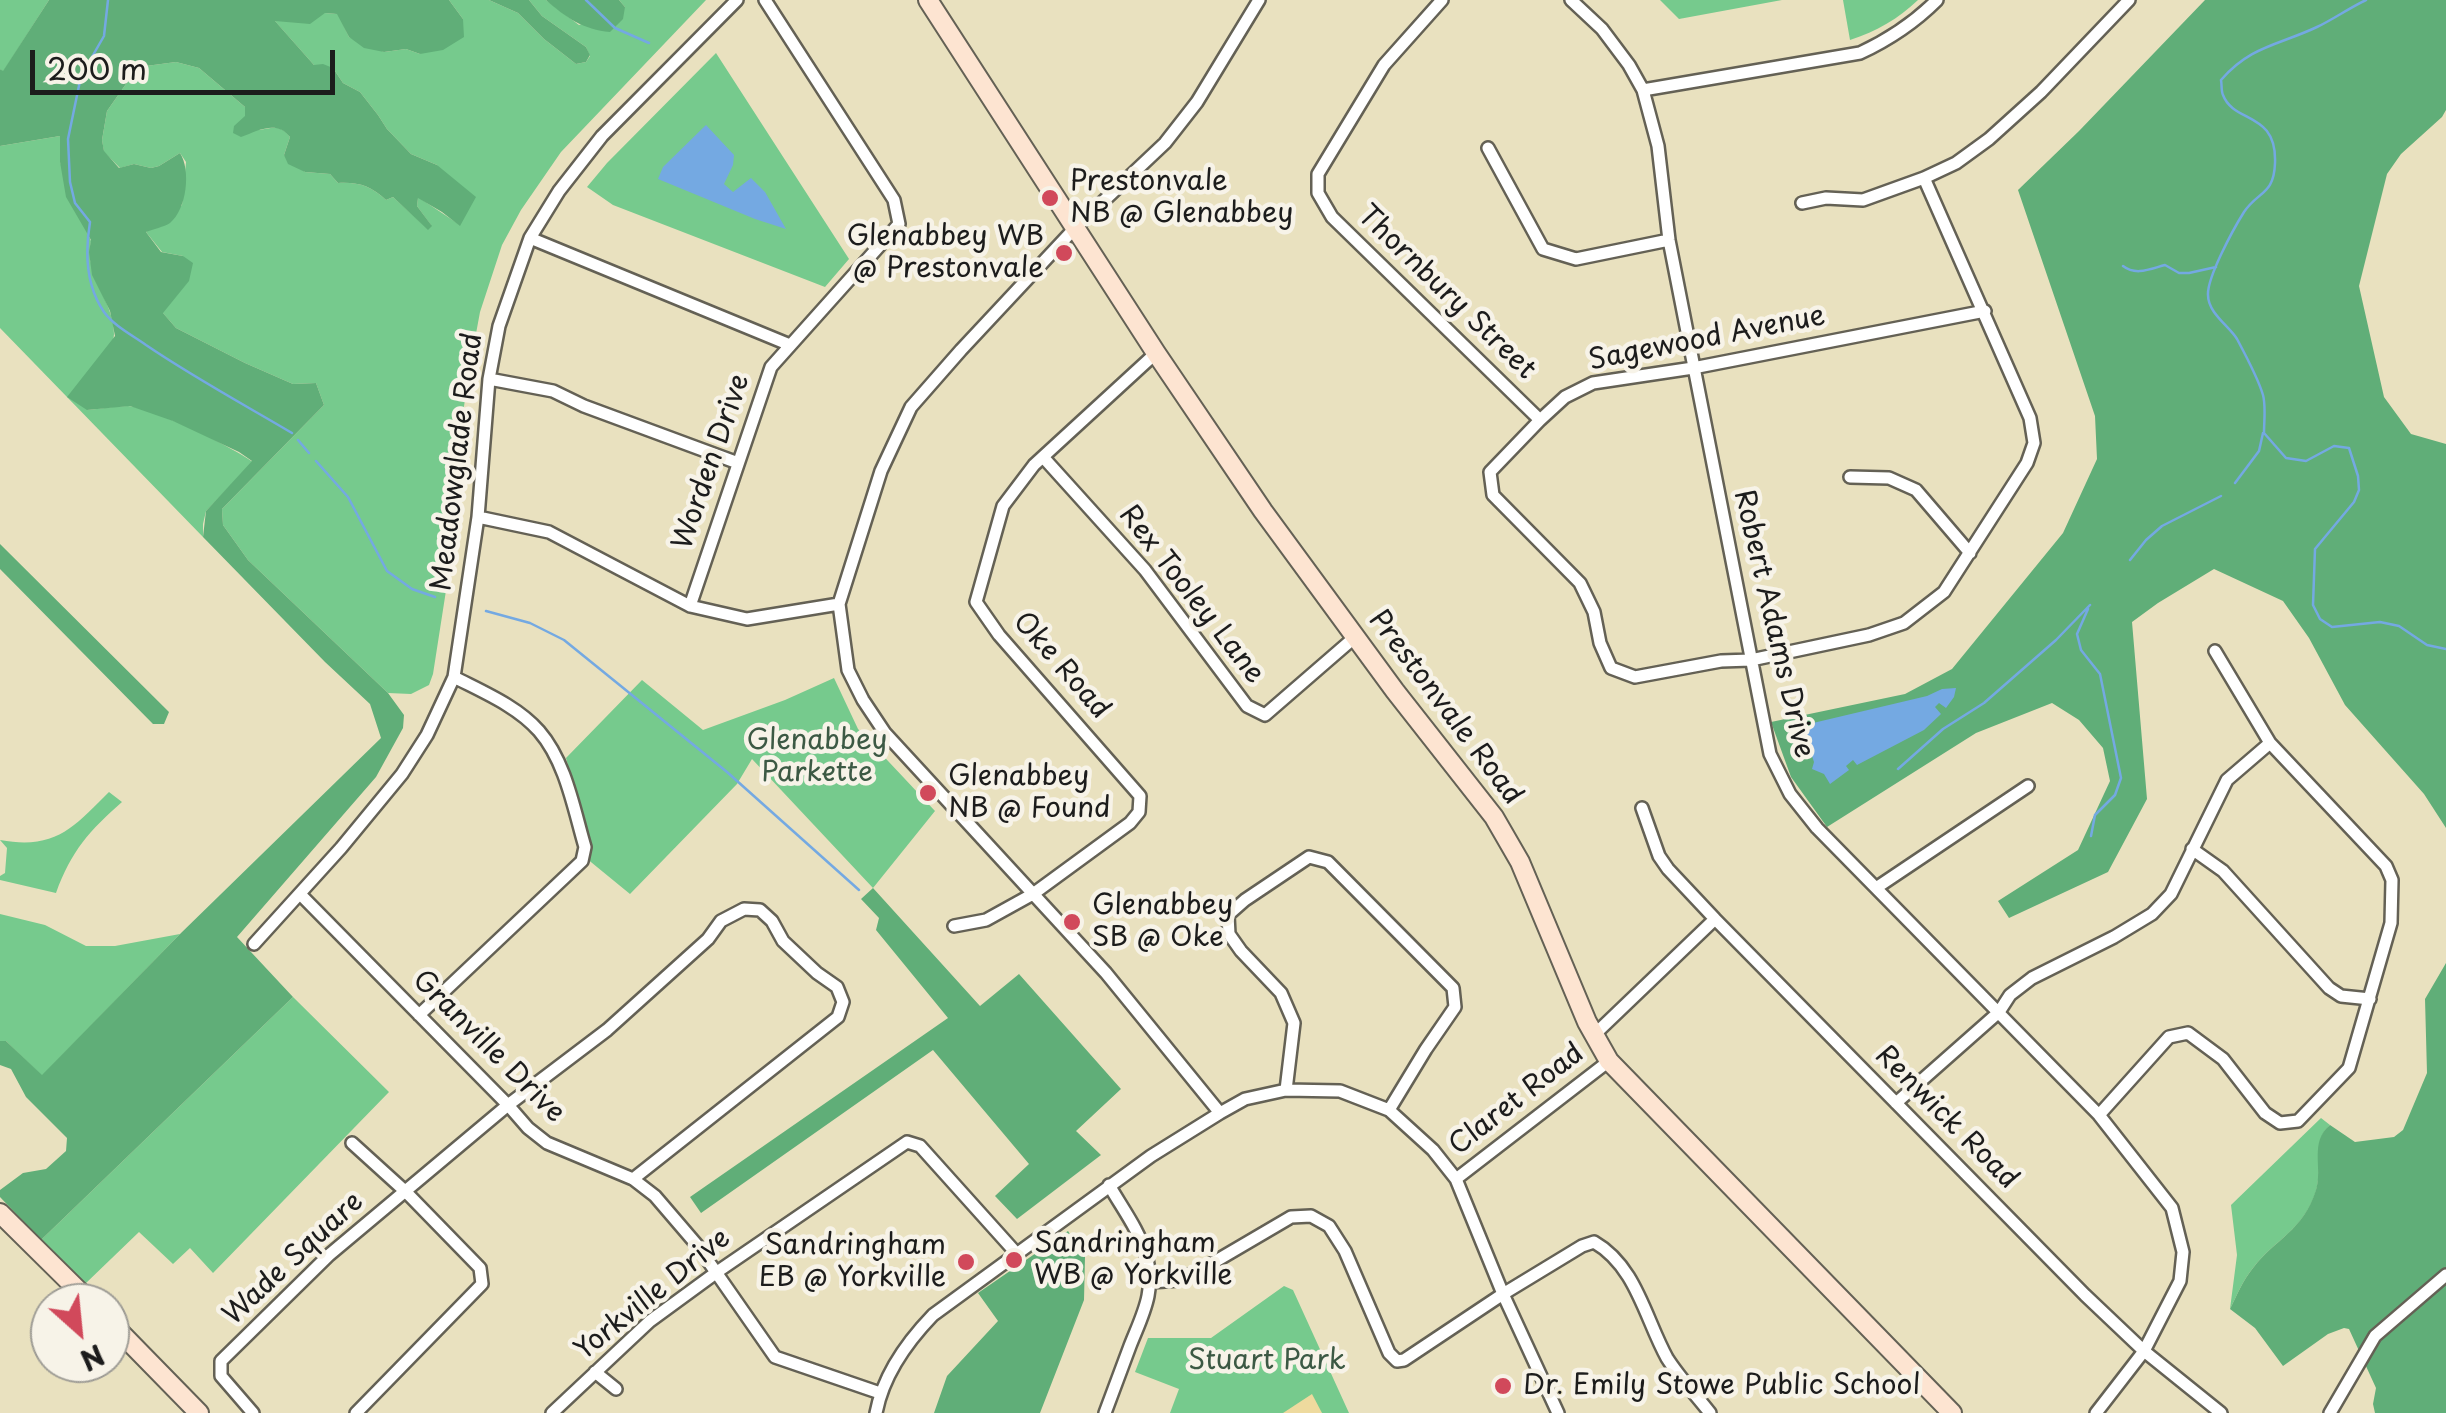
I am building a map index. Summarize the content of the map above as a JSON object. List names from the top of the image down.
{
  "streets": {
    "street": [
      "Thornbury Street",
      "Sagewood Avenue",
      "Meadowglade Road",
      "Worden Drive",
      "Rex Tooley Lane",
      "Robert Adams Drive",
      "Oke Road",
      "Prestonvale Road",
      "Granville Drive",
      "Claret Road",
      "Renwick Road",
      "Wade Square",
      "Yorkville Drive"
    ]
  },
  "crossings": [
    ["Thornbury Street", "Sagewood Avenue"],
    ["Sagewood Avenue", "Robert Adams Drive"],
    ["Meadowglade Road", "Granville Drive"],
    ["Rex Tooley Lane", "Oke Road"],
    ["Rex Tooley Lane", "Prestonvale Road"],
    ["Robert Adams Drive", "Renwick Road"],
    ["Oke Road", "Prestonvale Road"],
    ["Prestonvale Road", "Claret Road"],
    ["Granville Drive", "Wade Square"],
    ["Granville Drive", "Yorkville Drive"]
  ],
  "parks": ["Glenabbey Parkette", "Stuart Park"],
  "places": [
    "Prestonvale NB @ Glenabbey",
    "Glenabbey WB @ Prestonvale",
    "Glenabbey NB @ Found",
    "Glenabbey SB @ Oke",
    "Sandringham WB @ Yorkville",
    "Sandringham EB @ Yorkville",
    "Dr. Emily Stowe Public School"
  ],
  "scale_bar": "200 m",
  "north": "bottom right"
}
